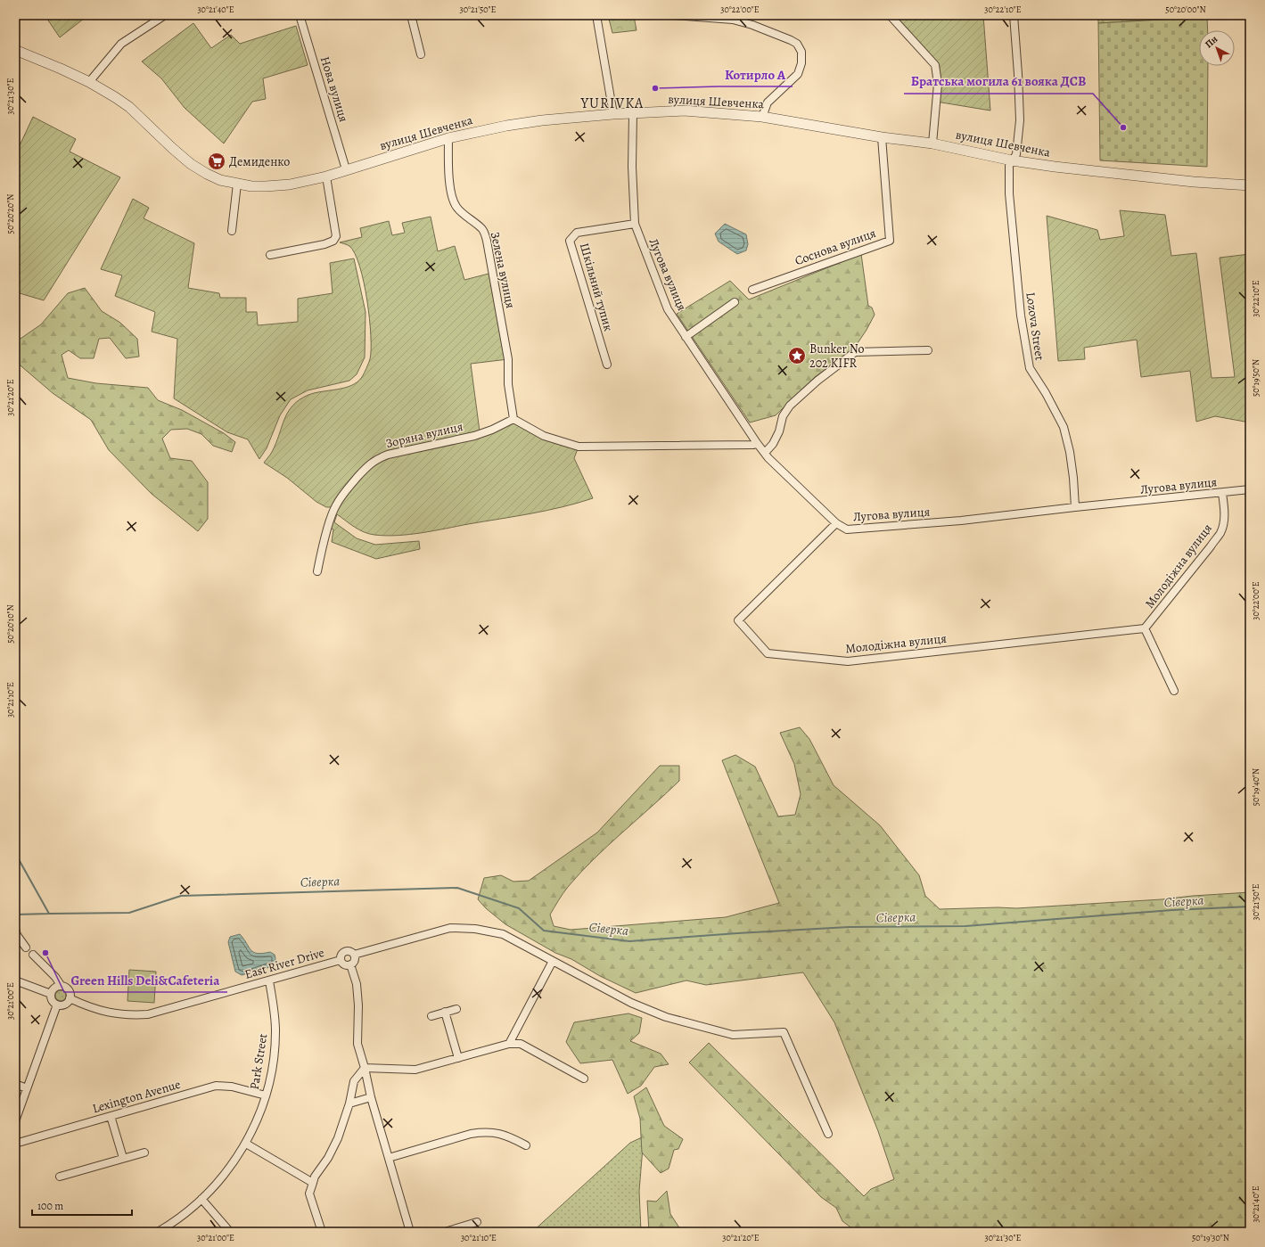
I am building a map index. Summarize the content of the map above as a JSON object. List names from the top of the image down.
{
  "streets": {
    "street": [
      "Нова вулиця",
      "вулиця Шевченка",
      "Соснова вулиця",
      "Зелена вулиця",
      "Лугова вулиця",
      "Шкільний тупик",
      "Lozova Street",
      "Зоряна вулиця",
      "Молодіжна вулиця",
      "Еаst Rіvеr Drive",
      "Park Street",
      "Lexington Avenue"
    ]
  },
  "crossings": [
    ["Нова вулиця", "вулиця Шевченка"],
    ["вулиця Шевченка", "Соснова вулиця"],
    ["вулиця Шевченка", "Зелена вулиця"],
    ["вулиця Шевченка", "Лугова вулиця"],
    ["вулиця Шевченка", "Lozova Street"],
    ["Зелена вулиця", "Зоряна вулиця"],
    ["Лугова вулиця", "Шкільний тупик"],
    ["Лугова вулиця", "Lozova Street"],
    ["Лугова вулиця", "Молодіжна вулиця"],
    ["Еаst Rіvеr Drive", "Park Street"],
    ["Park Street", "Lexington Avenue"]
  ],
  "districts": ["YURIVKA"],
  "water": ["Сіверка"],
  "places": {
    "other": ["Котирло А", "Братська могила 61 вояка ДСВ", "Green Hills Deli&Cafeteria"],
    "supermarket": ["Демиденко"],
    "place": ["Bunker No 202 KIFR"]
  },
  "scale_bar": "100 m",
  "north": "top left",
  "coordinates": [
    "30°21'40\"E",
    "30°21'50\"E",
    "30°22'00\"E",
    "30°22'10\"E",
    "50°20'00\"N",
    "30°21'30\"E",
    "50°20'20\"N",
    "50°19'50\"N",
    "30°21'20\"E",
    "50°20'10\"N",
    "30°21'10\"E",
    "50°19'40\"N",
    "30°21'00\"E",
    "50°19'30\"N"
  ]
}
